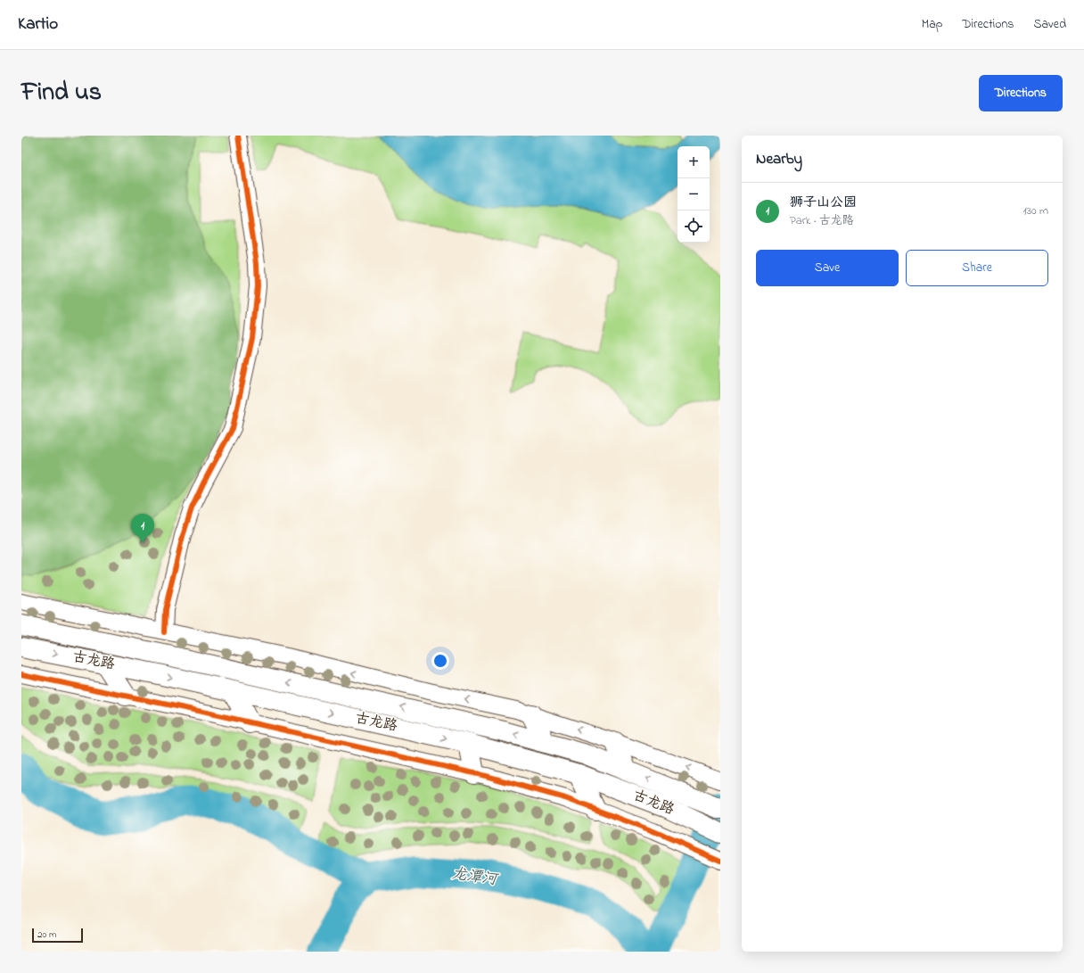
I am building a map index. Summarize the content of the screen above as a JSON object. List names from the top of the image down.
{
  "streets": {
    "main road": ["古龙路"]
  },
  "water": ["龙潭河"],
  "scale_bar": "20 m",
  "page": {
    "header": "Kartio",
    "nav": ["Map", "Directions", "Saved"],
    "title": "Find us",
    "buttons": [
      "Directions",
      ["Save", "Share"]
    ],
    "heading": "Nearby",
    "map_buttons": ["+", "−"],
    "list": [
      {
        "mark": "1",
        "name": "狮子山公园",
        "note": "Park · 古龙路",
        "value": "130 m"
      }
    ],
    "pins": "1",
    "scale": "20 m"
  }
}
